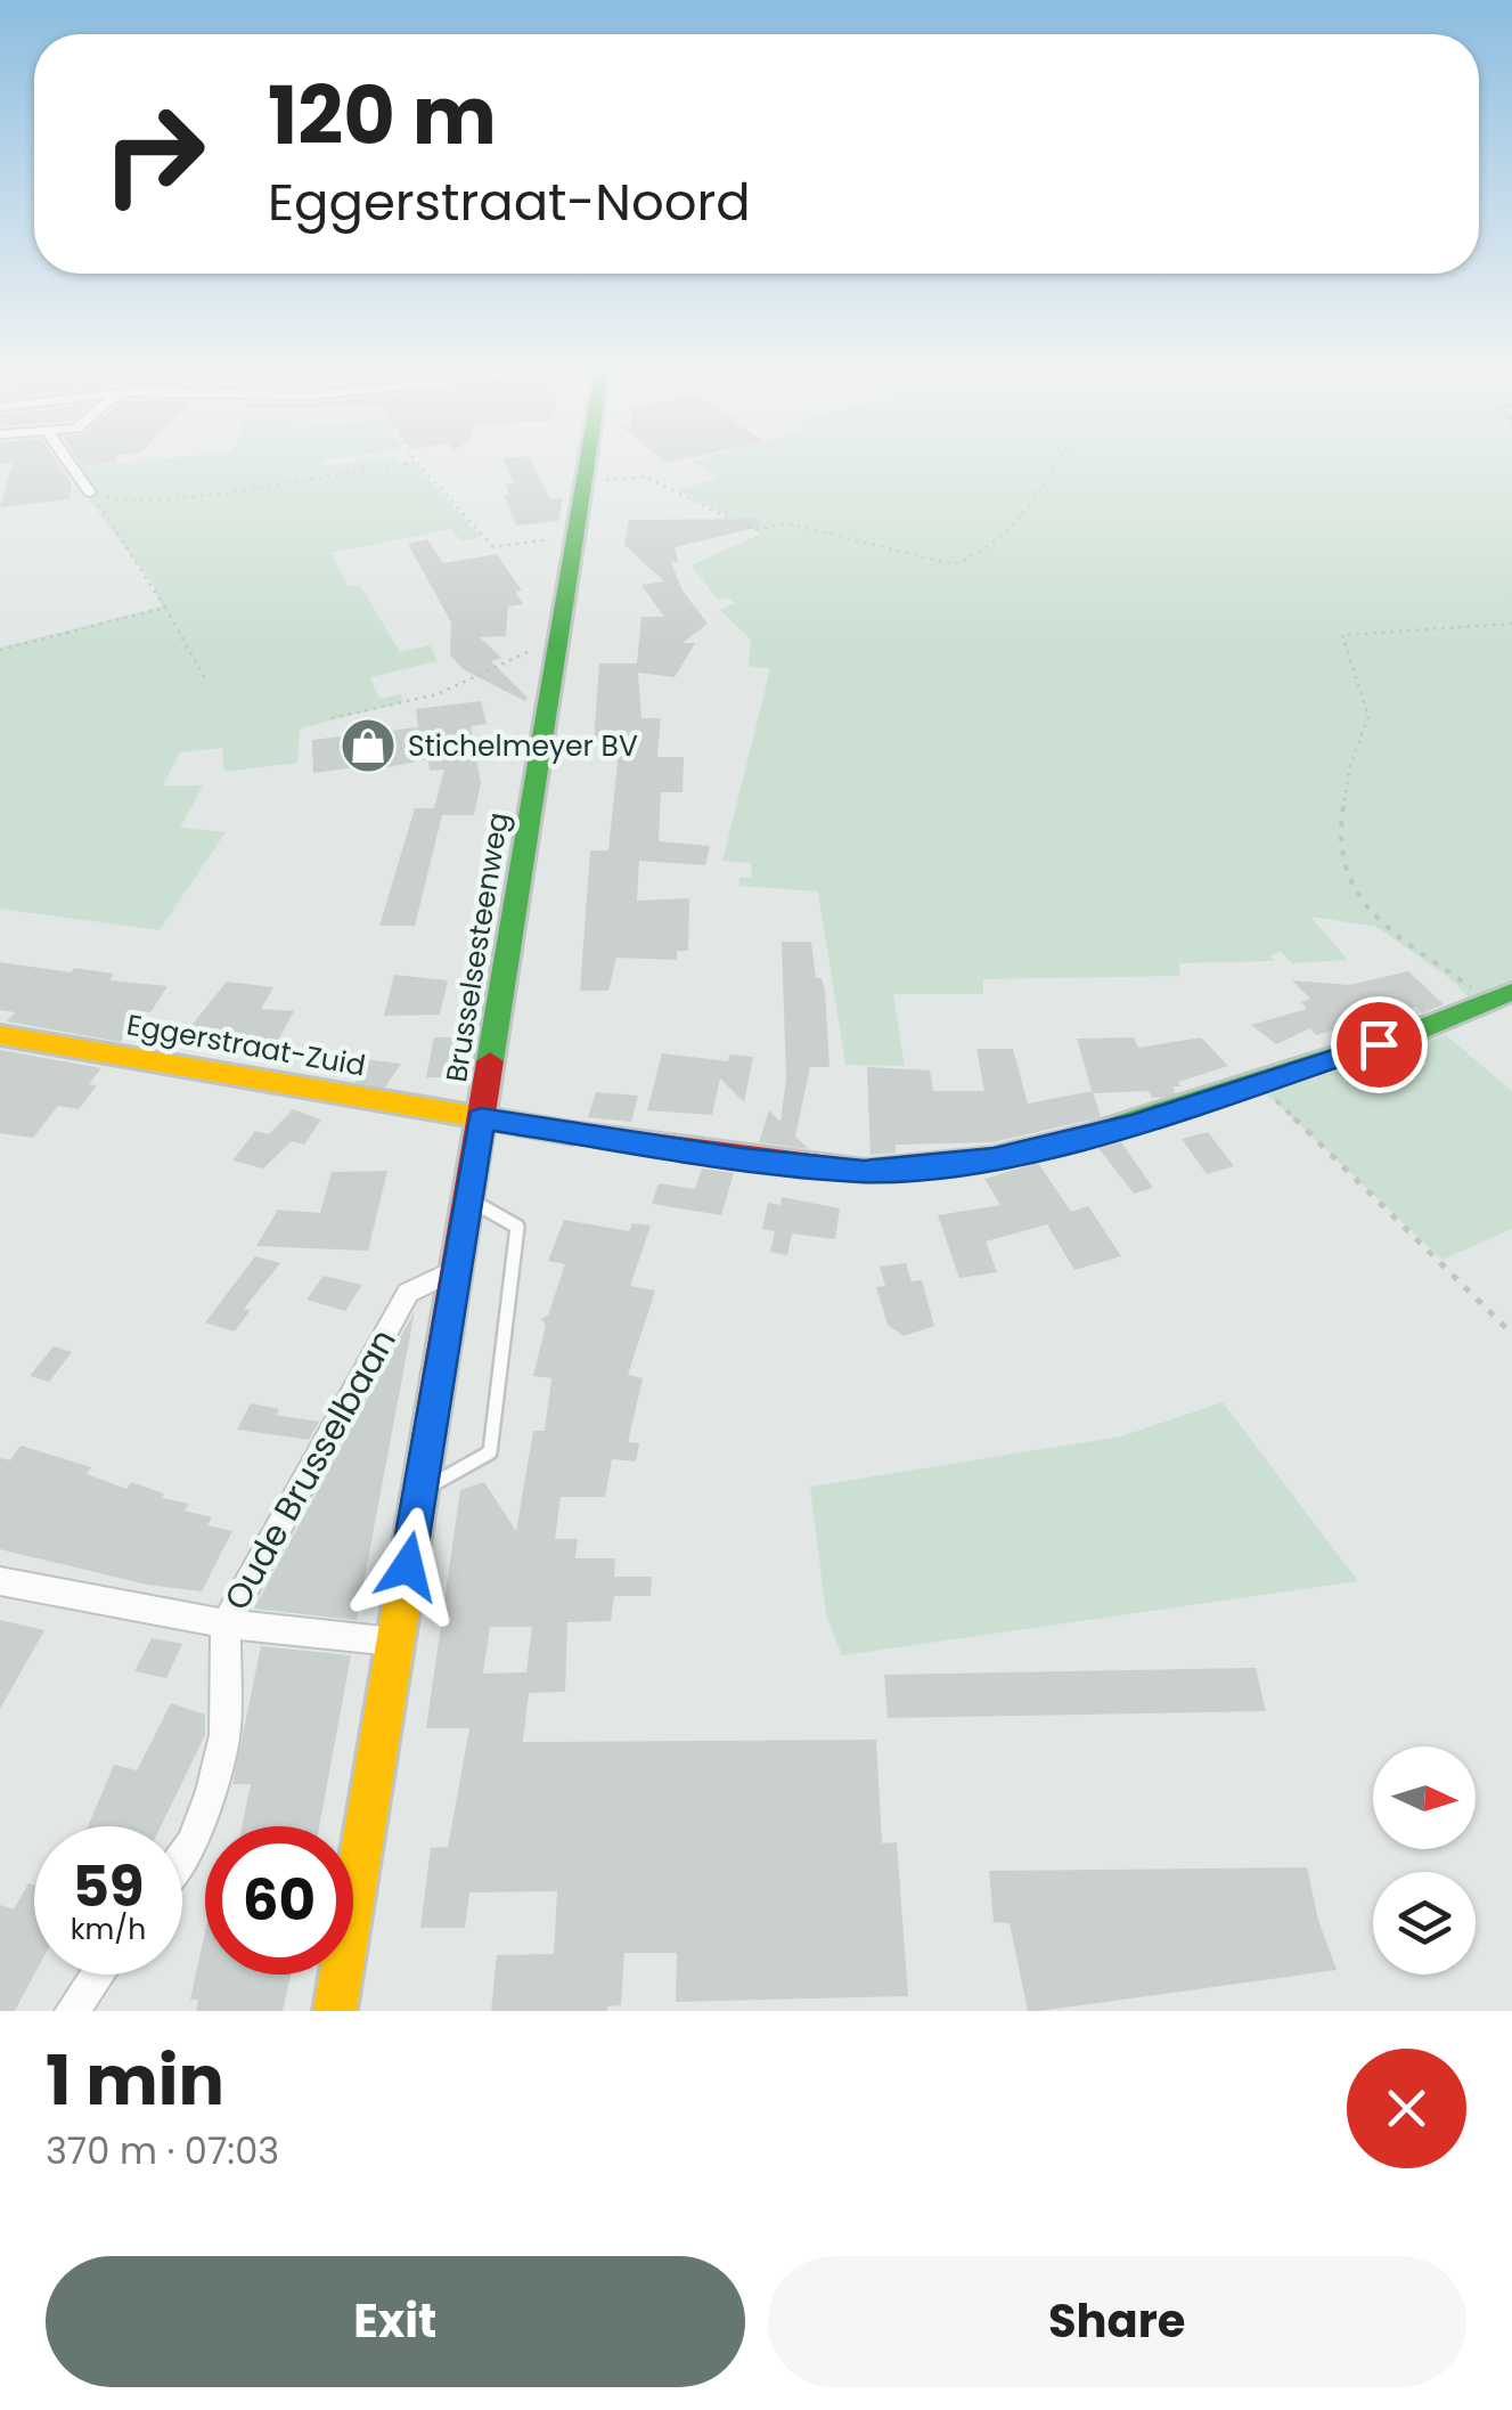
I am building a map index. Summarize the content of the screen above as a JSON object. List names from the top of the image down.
{
  "streets": {
    "main road": ["Brusselsesteenweg", "Eggerstraat-Zuid"],
    "street": ["Oude Brusselbaan"]
  },
  "crossings": [
    ["Brusselsesteenweg", "Eggerstraat-Zuid"],
    ["Brusselsesteenweg", "Oude Brusselbaan"]
  ],
  "places": {
    "shop": ["Stichelmeyer BV"]
  },
  "north": "right",
  "page": {
    "turn": ["120 m", "Eggerstraat-Noord"],
    "speed": "59 km/h",
    "limit": "60",
    "heading": ["1 min", "370 m · 07:03"],
    "buttons": ["Exit", "Share"]
  }
}
